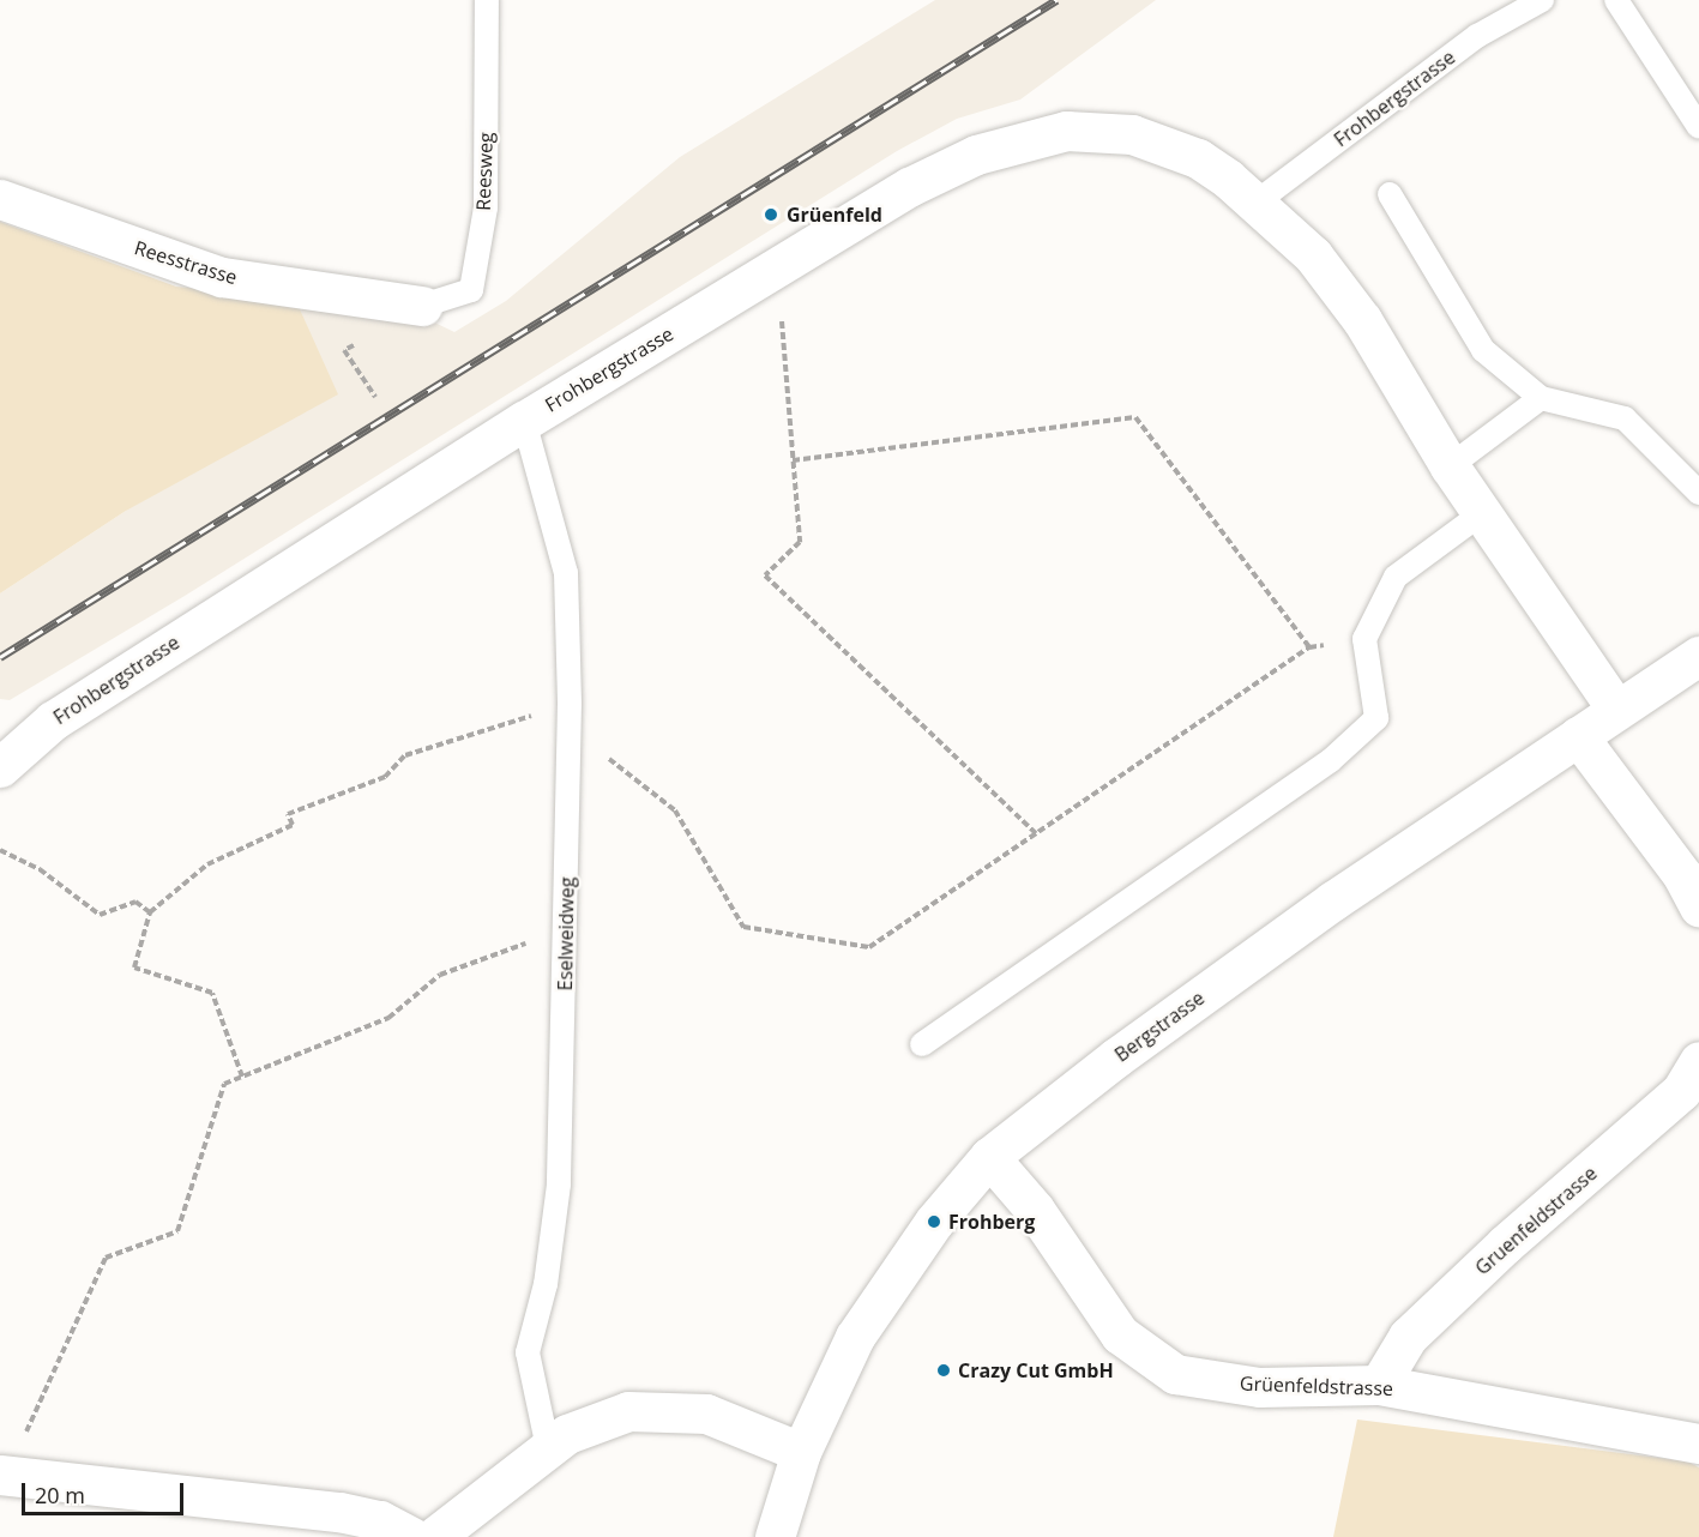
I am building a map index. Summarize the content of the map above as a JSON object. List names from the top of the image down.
{
  "streets": {
    "street": [
      "Frohbergstrasse",
      "Reesstrasse",
      "Bergstrasse",
      "Gruenfeldstrasse",
      "Grüenfeldstrasse"
    ],
    "lane": ["Reesweg", "Eselweidweg"]
  },
  "crossings": [
    ["Frohbergstrasse", "Eselweidweg"],
    ["Frohbergstrasse", "Bergstrasse"],
    ["Reesweg", "Reesstrasse"],
    ["Bergstrasse", "Grüenfeldstrasse"],
    ["Gruenfeldstrasse", "Grüenfeldstrasse"]
  ],
  "places": ["Grüenfeld", "Frohberg", "Crazy Cut GmbH"],
  "scale_bar": "20 m"
}
